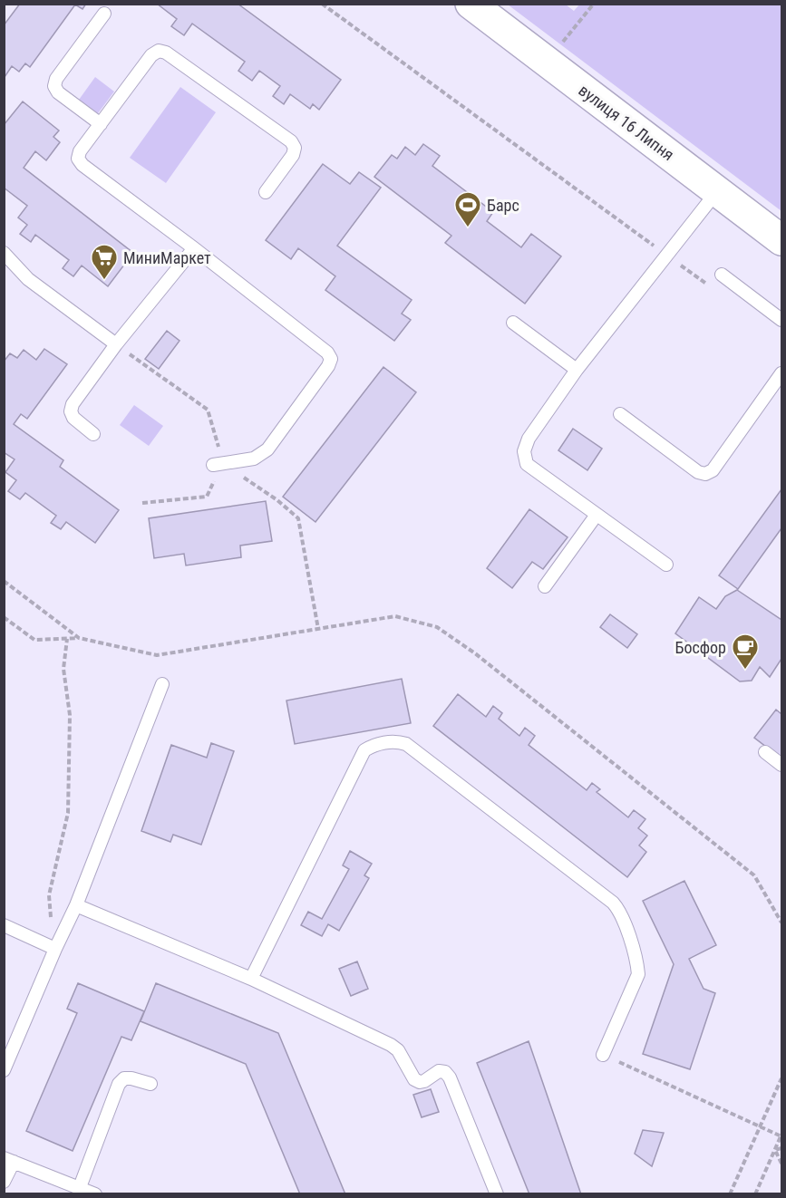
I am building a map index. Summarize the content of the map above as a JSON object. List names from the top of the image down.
{
  "streets": {
    "street": ["вулиця 16 Липня"]
  },
  "places": {
    "sports": ["Барс"],
    "supermarket": ["МиниМаркет"],
    "cafe": ["Босфор"]
  }
}
